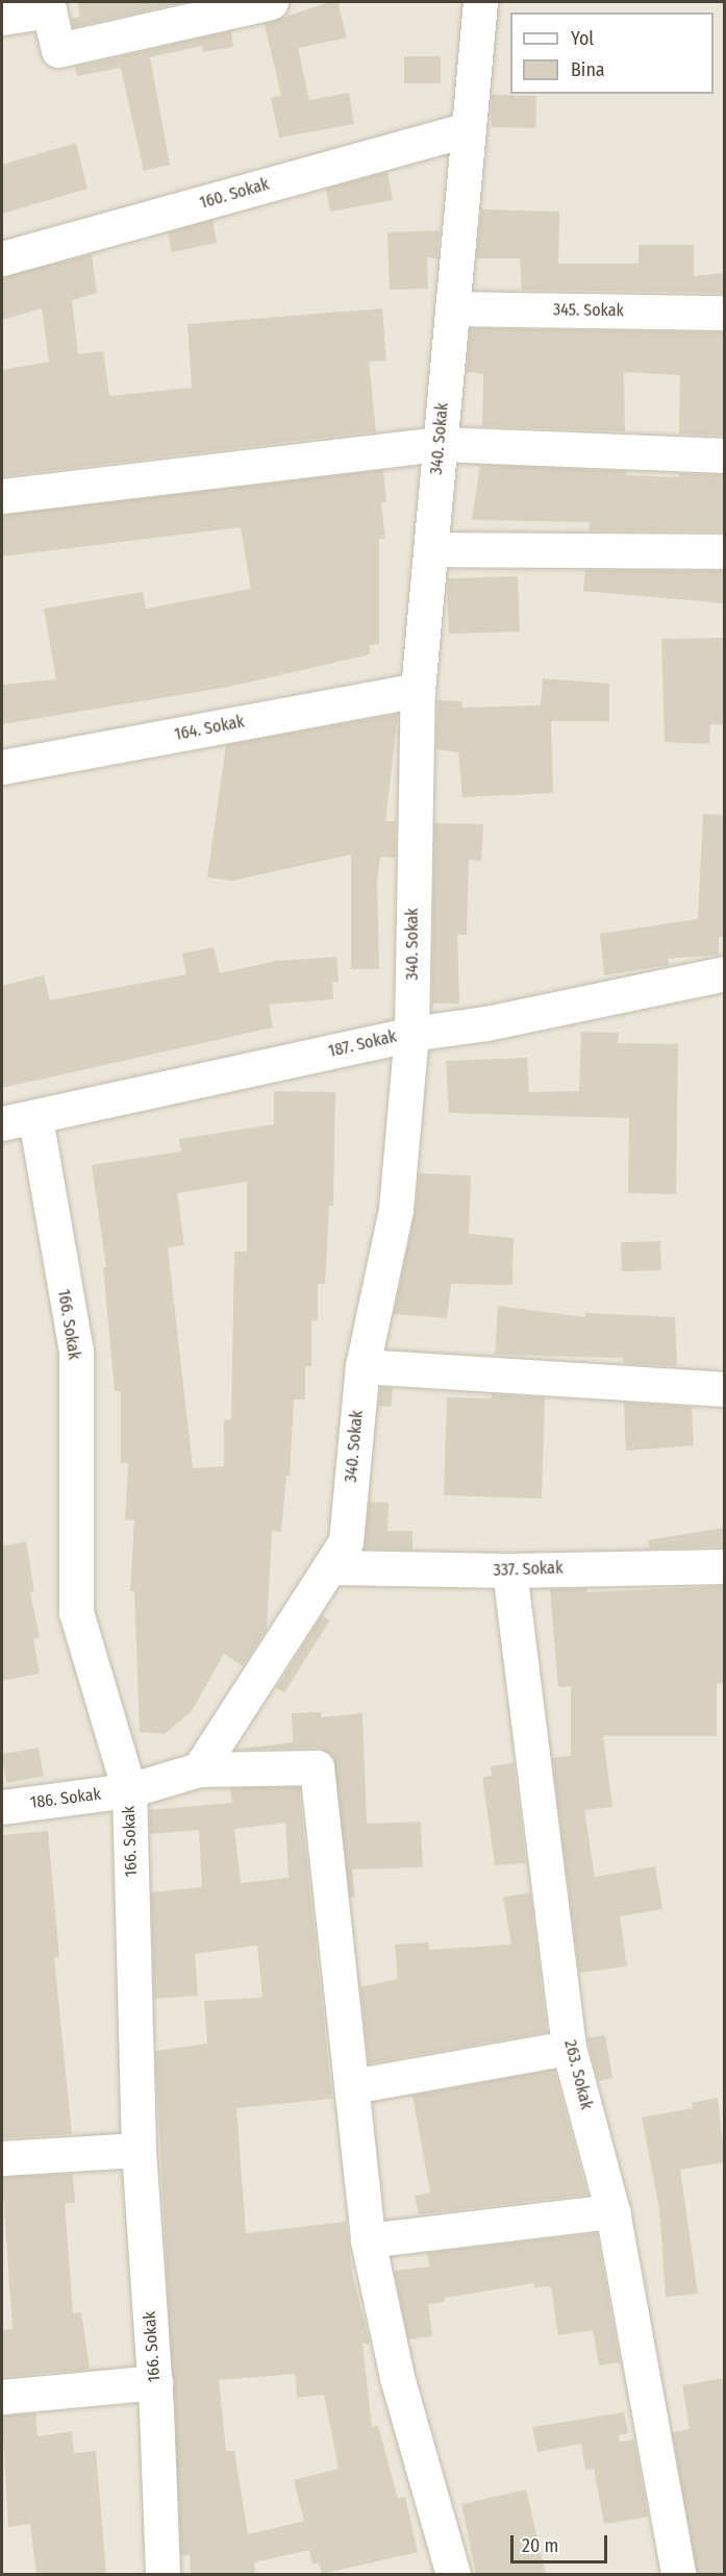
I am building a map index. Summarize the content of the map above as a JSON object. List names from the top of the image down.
{
  "streets": {
    "street": [
      "160. Sokak",
      "345. Sokak",
      "340. Sokak",
      "164. Sokak",
      "187. Sokak",
      "166. Sokak",
      "337. Sokak",
      "186. Sokak",
      "263. Sokak"
    ]
  },
  "crossings": [
    ["160. Sokak", "340. Sokak"],
    ["345. Sokak", "340. Sokak"],
    ["340. Sokak", "164. Sokak"],
    ["340. Sokak", "187. Sokak"],
    ["340. Sokak", "337. Sokak"],
    ["187. Sokak", "166. Sokak"],
    ["166. Sokak", "186. Sokak"],
    ["337. Sokak", "263. Sokak"]
  ],
  "legend": ["Yol", "Bina"],
  "scale_bar": "20 m"
}
